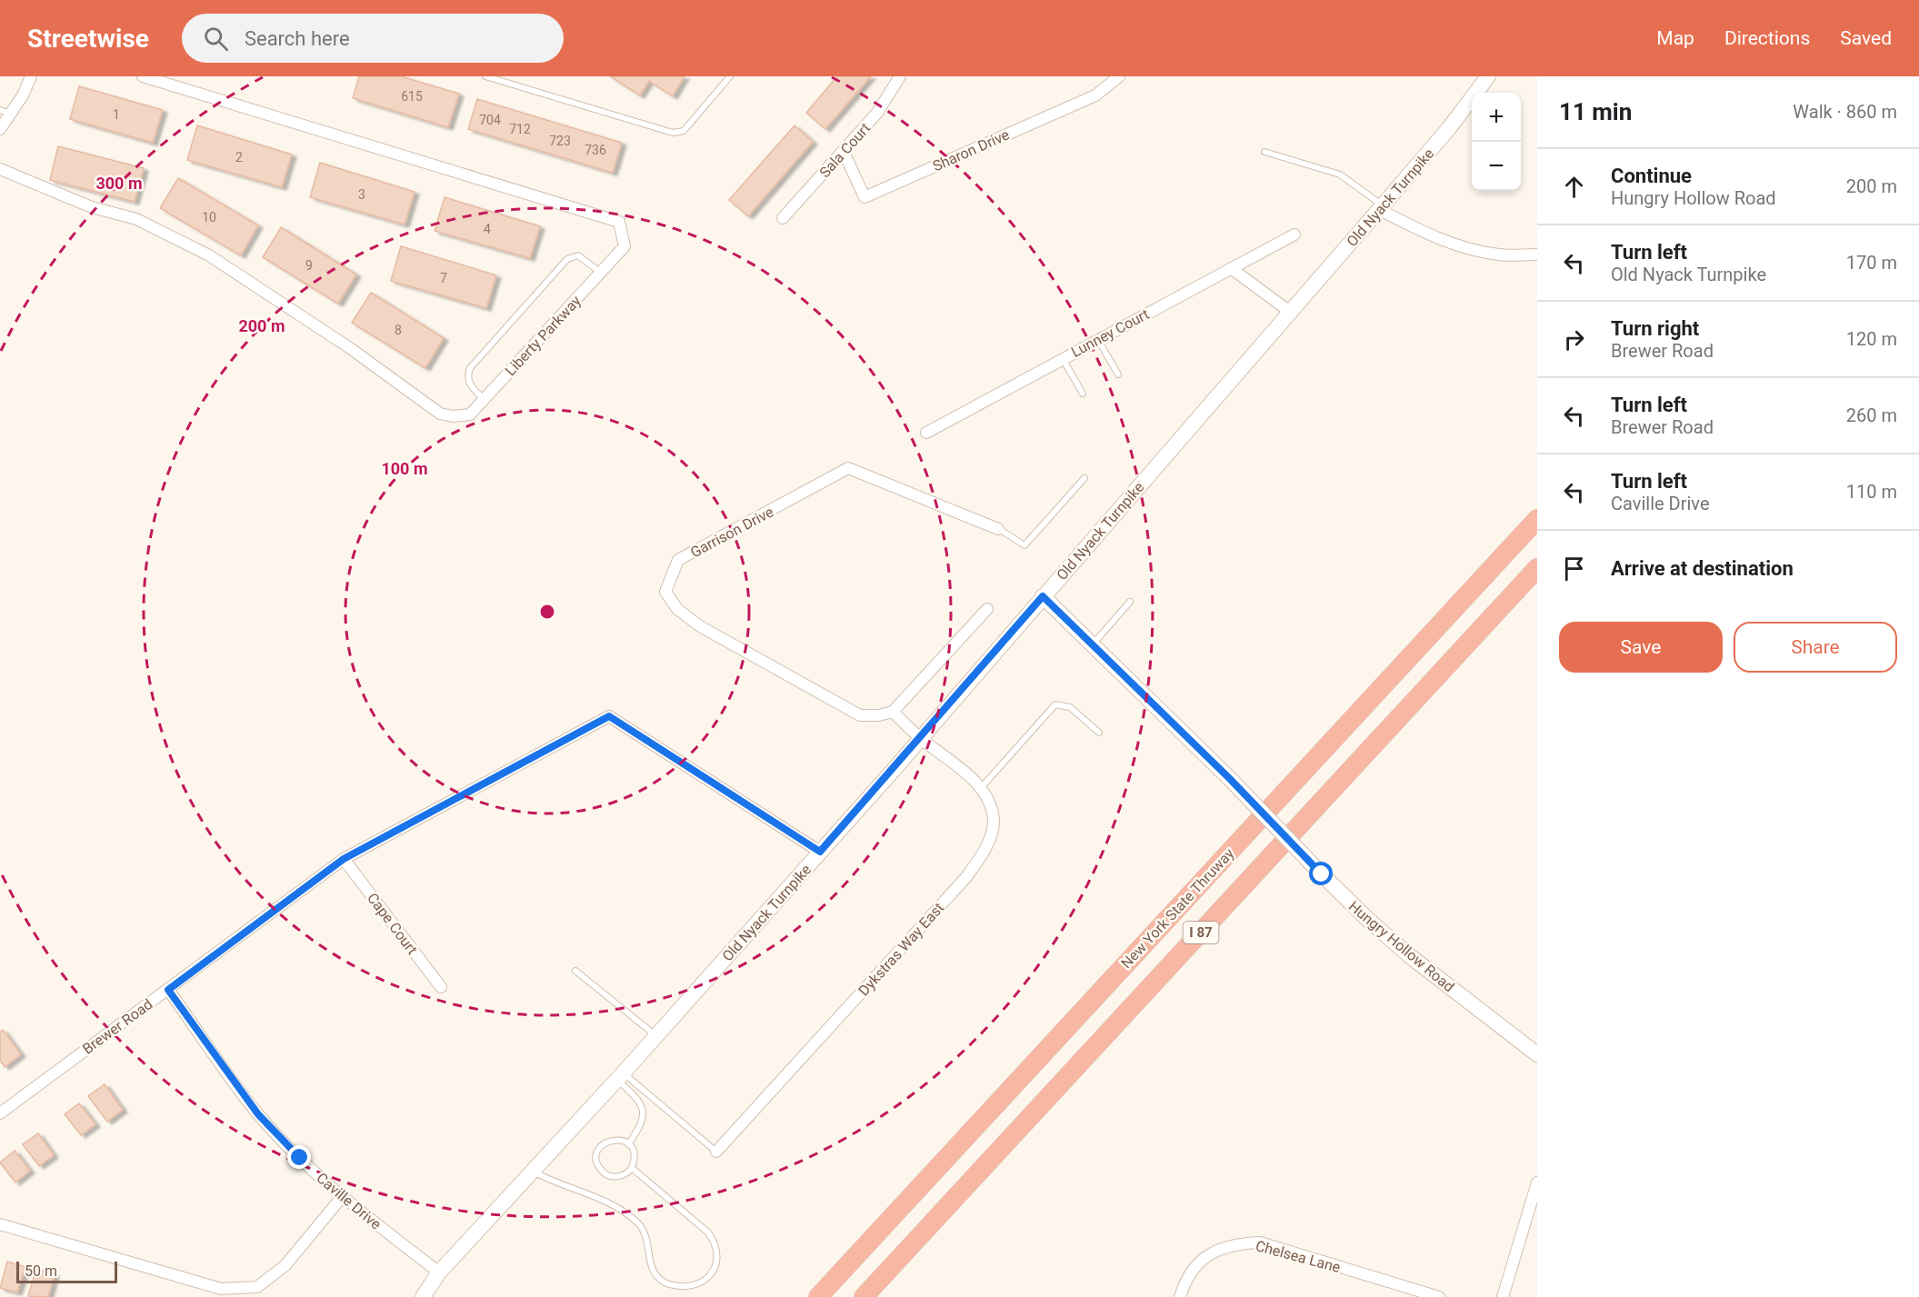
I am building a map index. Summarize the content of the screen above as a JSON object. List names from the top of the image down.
{
  "streets": {
    "highway": ["New York State Thruway", "I 87"],
    "street": [
      "Sala Court",
      "Sharon Drive",
      "Old Nyack Turnpike",
      "Lunney Court",
      "Liberty Parkway",
      "Garrison Drive",
      "Cape Court",
      "Hungry Hollow Road",
      "Dykstras Way East",
      "Brewer Road",
      "Caville Drive",
      "Chelsea Lane"
    ]
  },
  "crossings": [
    ["Sala Court", "Sharon Drive"],
    ["Old Nyack Turnpike", "Hungry Hollow Road"],
    ["Old Nyack Turnpike", "Dykstras Way East"],
    ["Old Nyack Turnpike", "Brewer Road"],
    ["Old Nyack Turnpike", "Caville Drive"],
    ["Cape Court", "Brewer Road"],
    ["Brewer Road", "Caville Drive"]
  ],
  "house_numbers": [
    "615",
    "1",
    "704",
    "712",
    "723",
    "736",
    "2",
    "3",
    "10",
    "4",
    "9",
    "7",
    "8"
  ],
  "scale_bar": "50 m",
  "page": {
    "header": "Streetwise",
    "search": "Search here",
    "nav": ["Map", "Directions", "Saved"],
    "heading": ["11 min", "Walk · 860 m"],
    "map_buttons": ["+", "−"],
    "list": [
      ["Continue", "Hungry Hollow Road", "200 m"],
      ["Turn left", "Old Nyack Turnpike", "170 m"],
      ["Turn right", "Brewer Road", "120 m"],
      ["Turn left", "Brewer Road", "260 m"],
      ["Turn left", "Caville Drive", "110 m"],
      "Arrive at destination"
    ],
    "buttons": ["Save", "Share"],
    "scale": "50 m"
  },
  "rings": ["300 m", "200 m", "100 m"]
}
